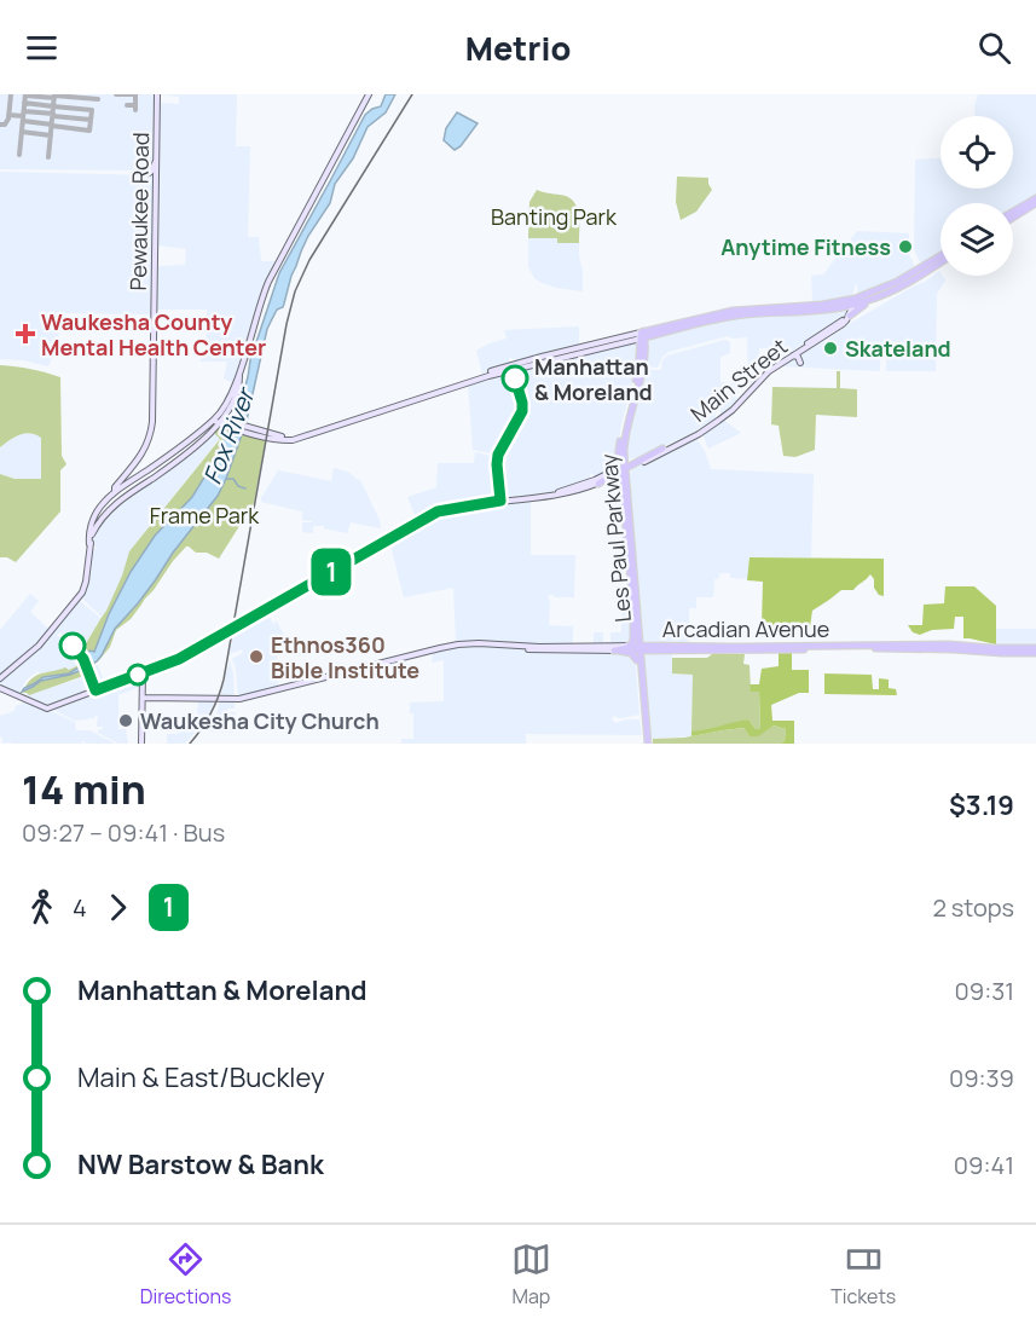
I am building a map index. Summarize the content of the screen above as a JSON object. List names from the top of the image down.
{
  "streets": {
    "main road": [
      "Pewaukee Road",
      "Main Street",
      "Les Paul Parkway",
      "Arcadian Avenue"
    ]
  },
  "crossings": [
    ["Main Street", "Les Paul Parkway"],
    ["Les Paul Parkway", "Arcadian Avenue"]
  ],
  "water": ["Fox River"],
  "parks": ["Banting Park", "Frame Park"],
  "places": {
    "other": [
      "Anytime Fitness",
      "Skateland",
      "Manhattan & Moreland",
      "Ethnos360 Bible Institute",
      "Waukesha City Church"
    ],
    "health": ["Waukesha County Mental Health Center"]
  },
  "lines": ["bus line 1"],
  "page": {
    "header": "Metrio",
    "on_map": "1",
    "heading": ["14 min", "09:27 – 09:41 · Bus", "$3.19"],
    "legs": ["4", "1", "2 stops"],
    "list": [
      {
        "name": "Manhattan & Moreland",
        "value": "09:31"
      },
      {
        "name": "Main & East/Buckley",
        "value": "09:39"
      },
      {
        "name": "NW Barstow & Bank",
        "value": "09:41"
      }
    ],
    "tabs": ["Directions", "Map", "Tickets"]
  }
}
